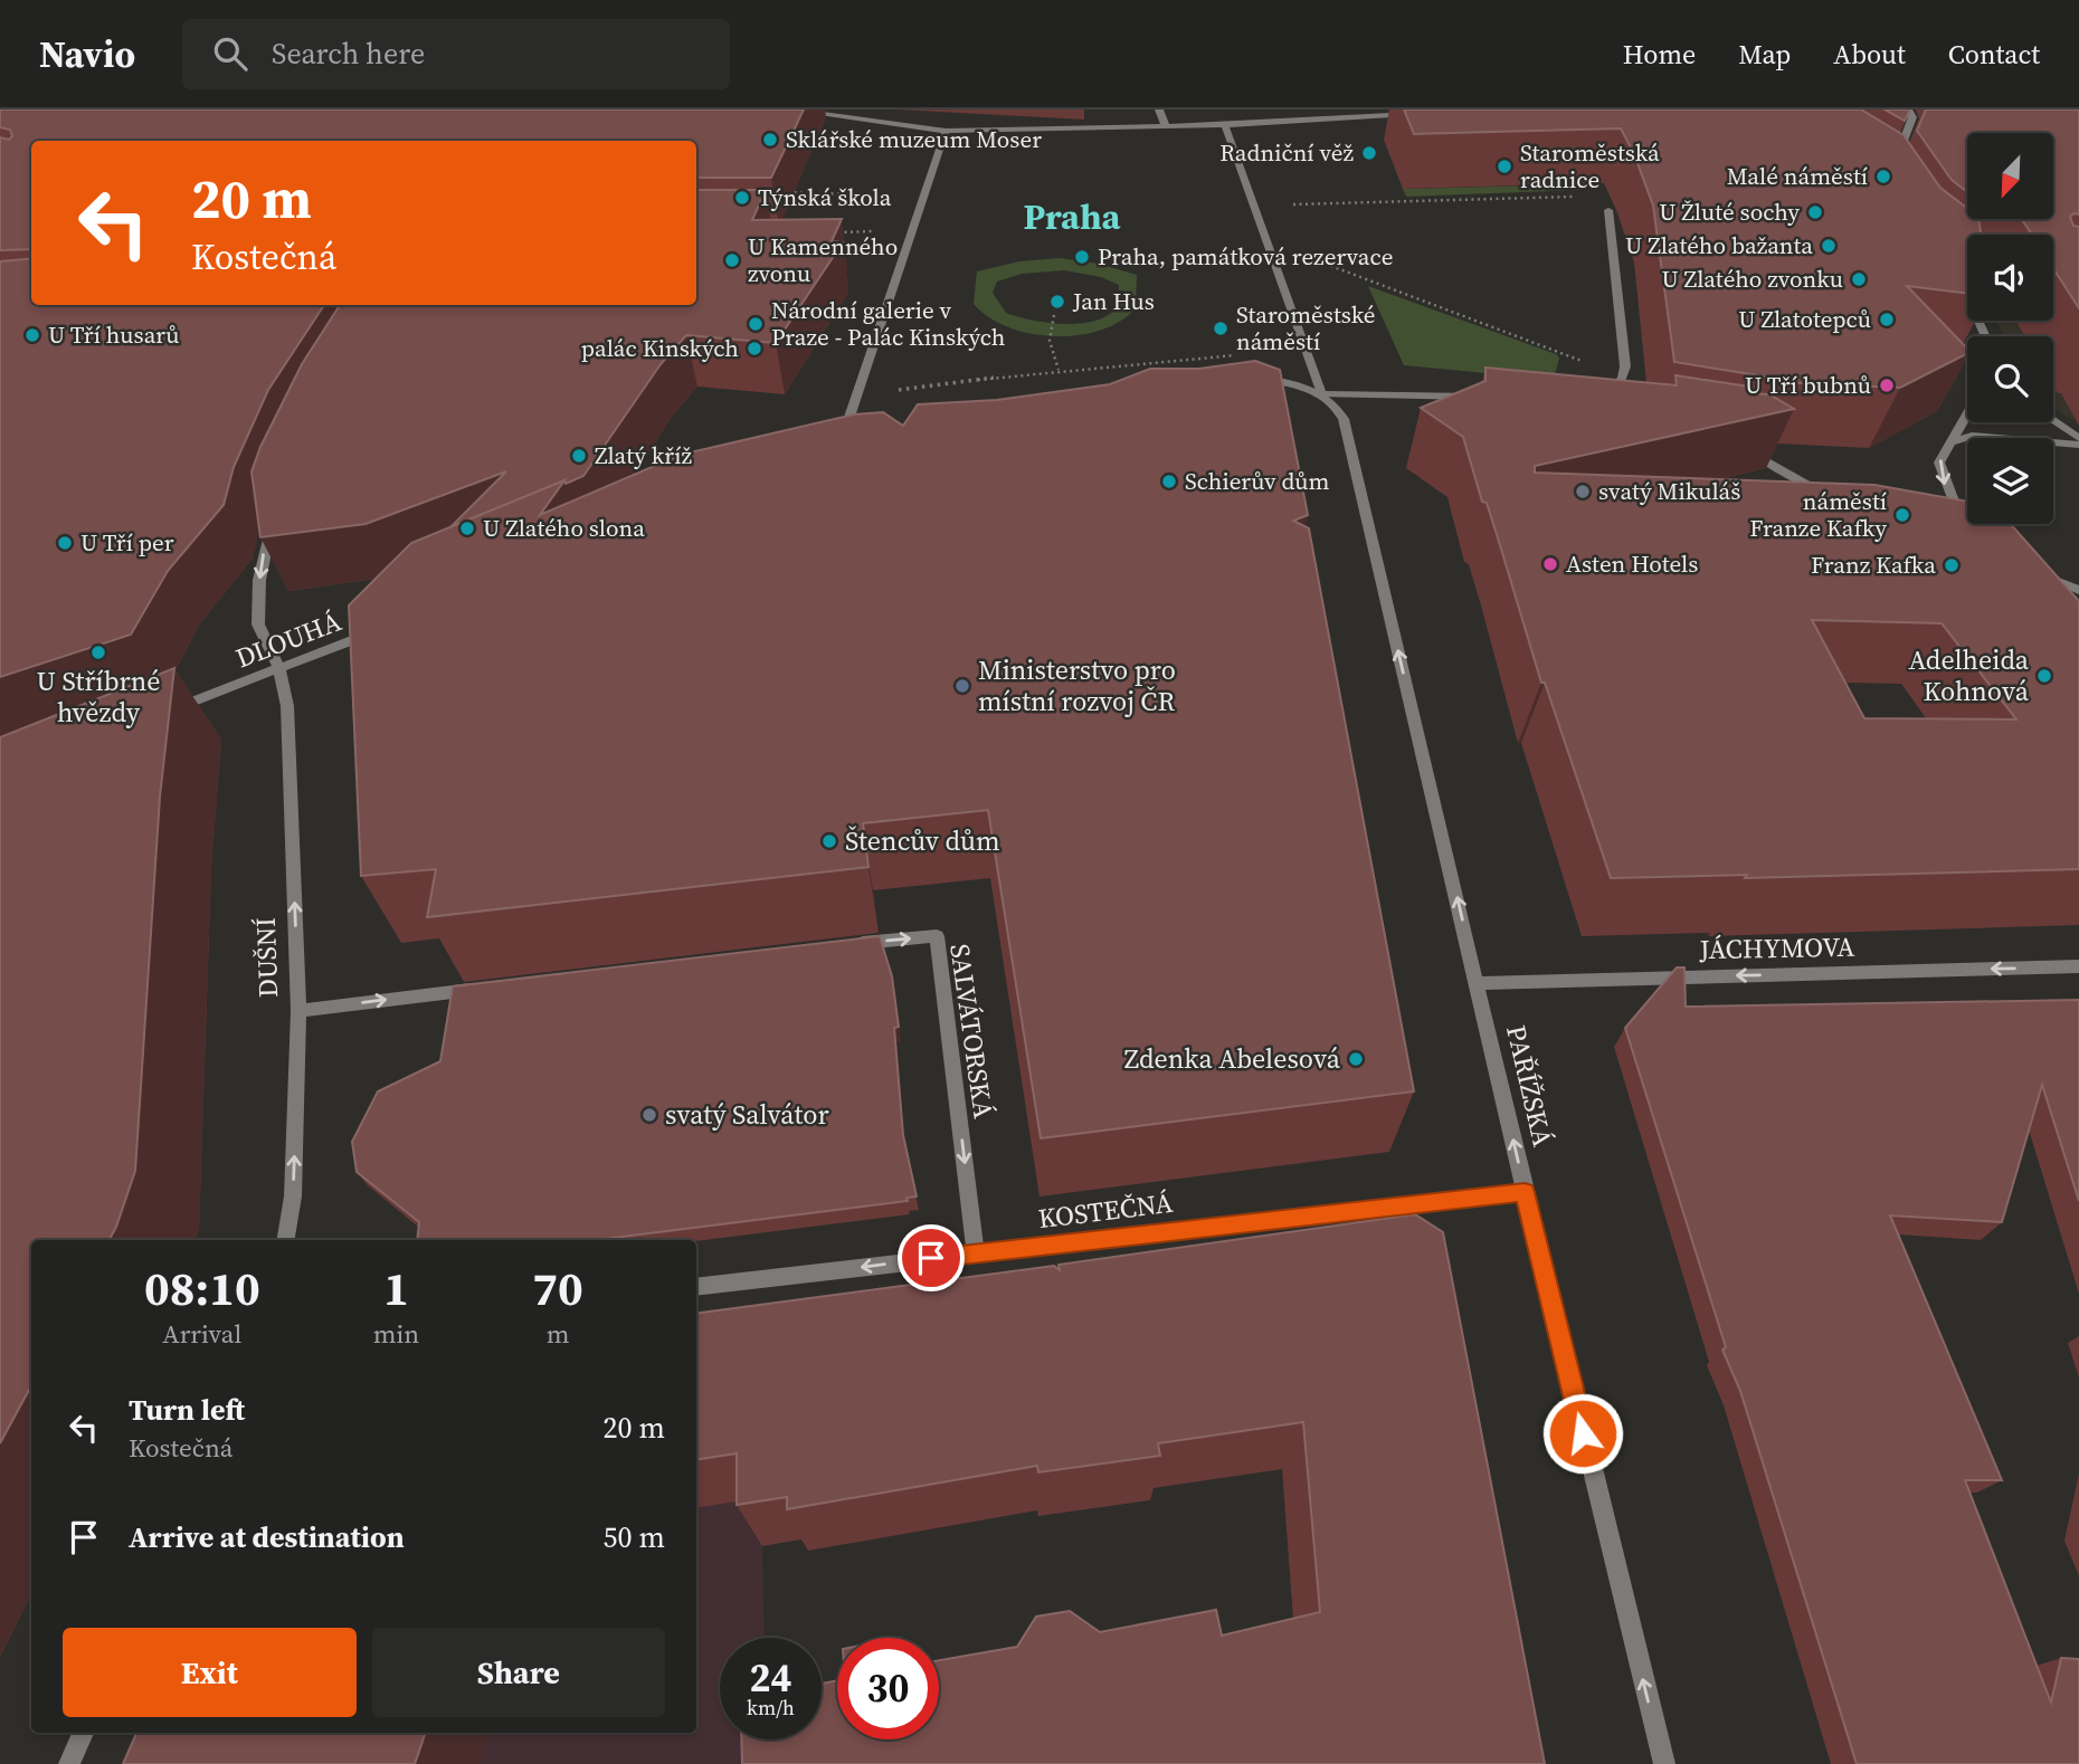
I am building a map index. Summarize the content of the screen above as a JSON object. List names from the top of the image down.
{
  "streets": {
    "street": [
      "DLOUHÁ",
      "JÁCHYMOVA",
      "DUŠNÍ",
      "SALVÁTORSKÁ",
      "PAŘÍŽSKÁ",
      "KOSTEČNÁ"
    ]
  },
  "crossings": [
    ["DLOUHÁ", "DUŠNÍ"],
    ["JÁCHYMOVA", "PAŘÍŽSKÁ"],
    ["SALVÁTORSKÁ", "KOSTEČNÁ"],
    ["PAŘÍŽSKÁ", "KOSTEČNÁ"]
  ],
  "one_way": ["JÁCHYMOVA", "SALVÁTORSKÁ", "PAŘÍŽSKÁ"],
  "districts": ["Praha"],
  "places": [
    "Sklářské muzeum Moser",
    "Radniční věž",
    "Staroměstská radnice",
    "Malé náměstí",
    "Týnská škola",
    "U Žluté sochy",
    "U Zlatého bažanta",
    "Praha, památková rezervace",
    "U Kamenného zvonu",
    "U Zlatého zvonku",
    "Jan Hus",
    "U Zlatotepců",
    "Národní galerie v Praze - Palác Kinských",
    "Staroměstské náměstí",
    "U Tří husarů",
    "palác Kinských",
    "U Tří bubnů",
    "Zlatý kříž",
    "Schierův dům",
    "svatý Mikuláš",
    "náměstí Franze Kafky",
    "U Zlatého slona",
    "U Tří per",
    "Asten Hotels",
    "Franz Kafka",
    "U Stříbrné hvězdy",
    "Adelheida Kohnová",
    "Ministerstvo pro místní rozvoj ČR",
    "Štencův dům",
    "Zdenka Abelesová",
    "svatý Salvátor"
  ],
  "north": "bottom left",
  "page": {
    "header": "Navio",
    "search": "Search here",
    "nav": [
      "Home",
      "Map",
      "About",
      "Contact"
    ],
    "turn": ["20 m", "Kostečná"],
    "eta": [
      "08:10",
      "Arrival",
      "1",
      "min",
      "70",
      "m"
    ],
    "list": [
      {
        "name": "Turn left",
        "note": "Kostečná",
        "value": "20 m"
      },
      {
        "name": "Arrive at destination",
        "value": "50 m"
      }
    ],
    "buttons": ["Exit", "Share"],
    "speed": "24 km/h",
    "limit": "30"
  }
}
